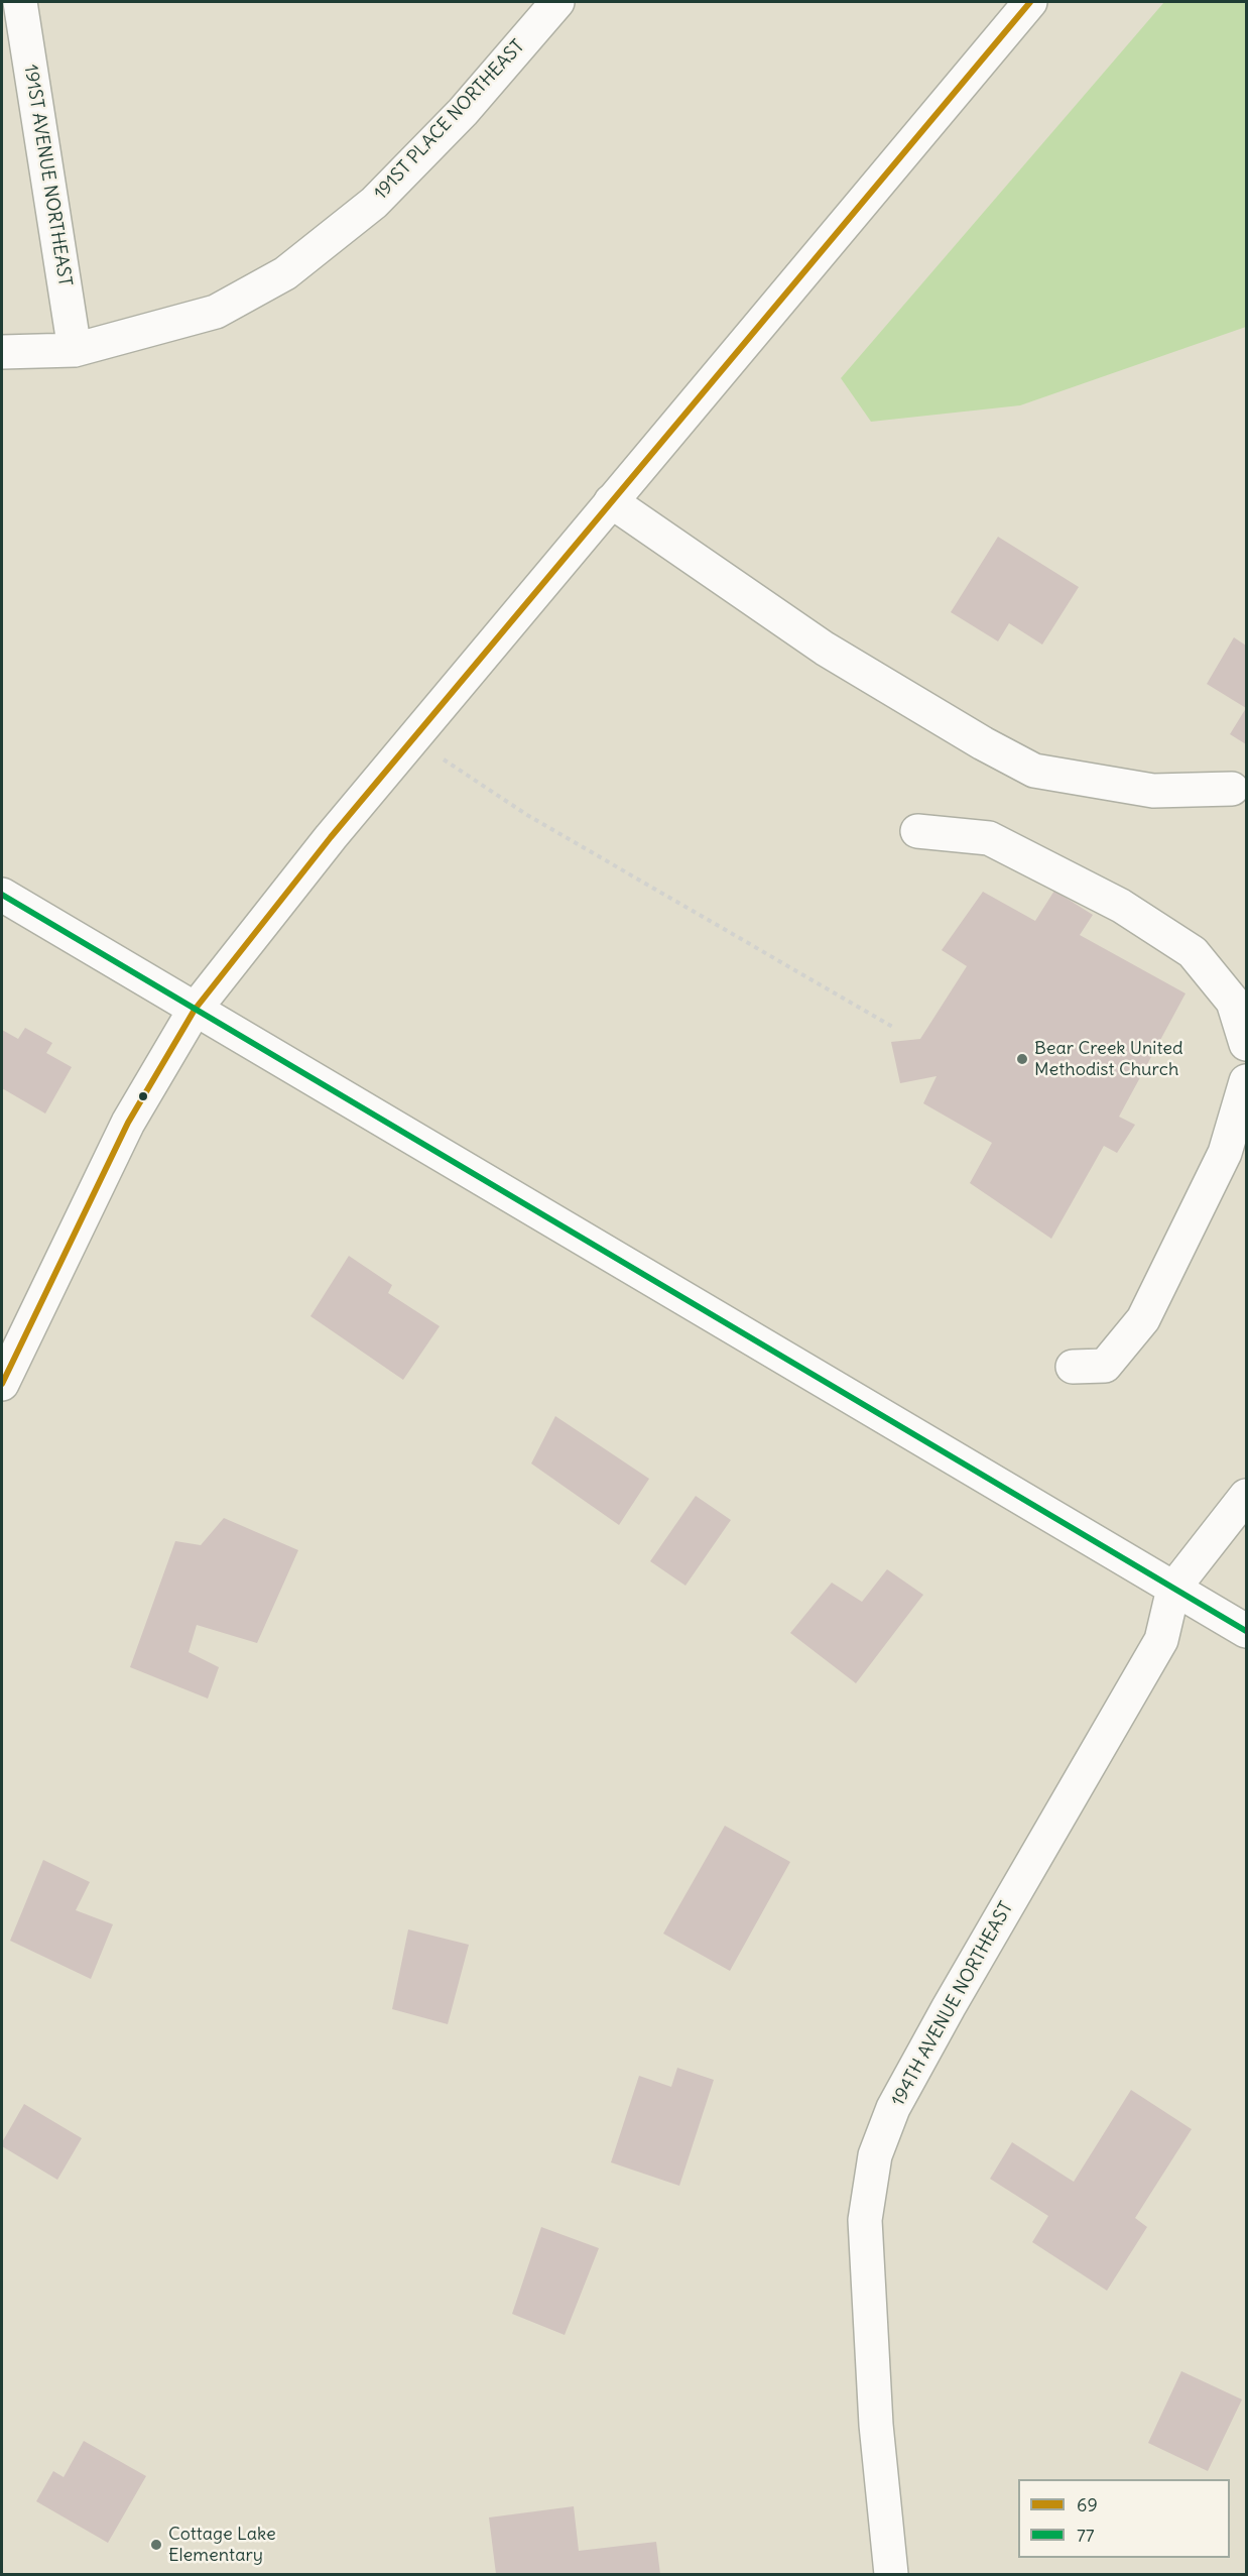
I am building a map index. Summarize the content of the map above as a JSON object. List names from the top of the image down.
{
  "streets": {
    "street": ["191ST PLACE NORTHEAST", "191ST AVENUE NORTHEAST", "194TH AVENUE NORTHEAST"]
  },
  "crossings": [
    ["191ST PLACE NORTHEAST", "191ST AVENUE NORTHEAST"]
  ],
  "places": ["Bear Creek United Methodist Church", "Cottage Lake Elementary"],
  "lines": ["transit line 69", "transit line 77"],
  "legend": ["69", "77"]
}
